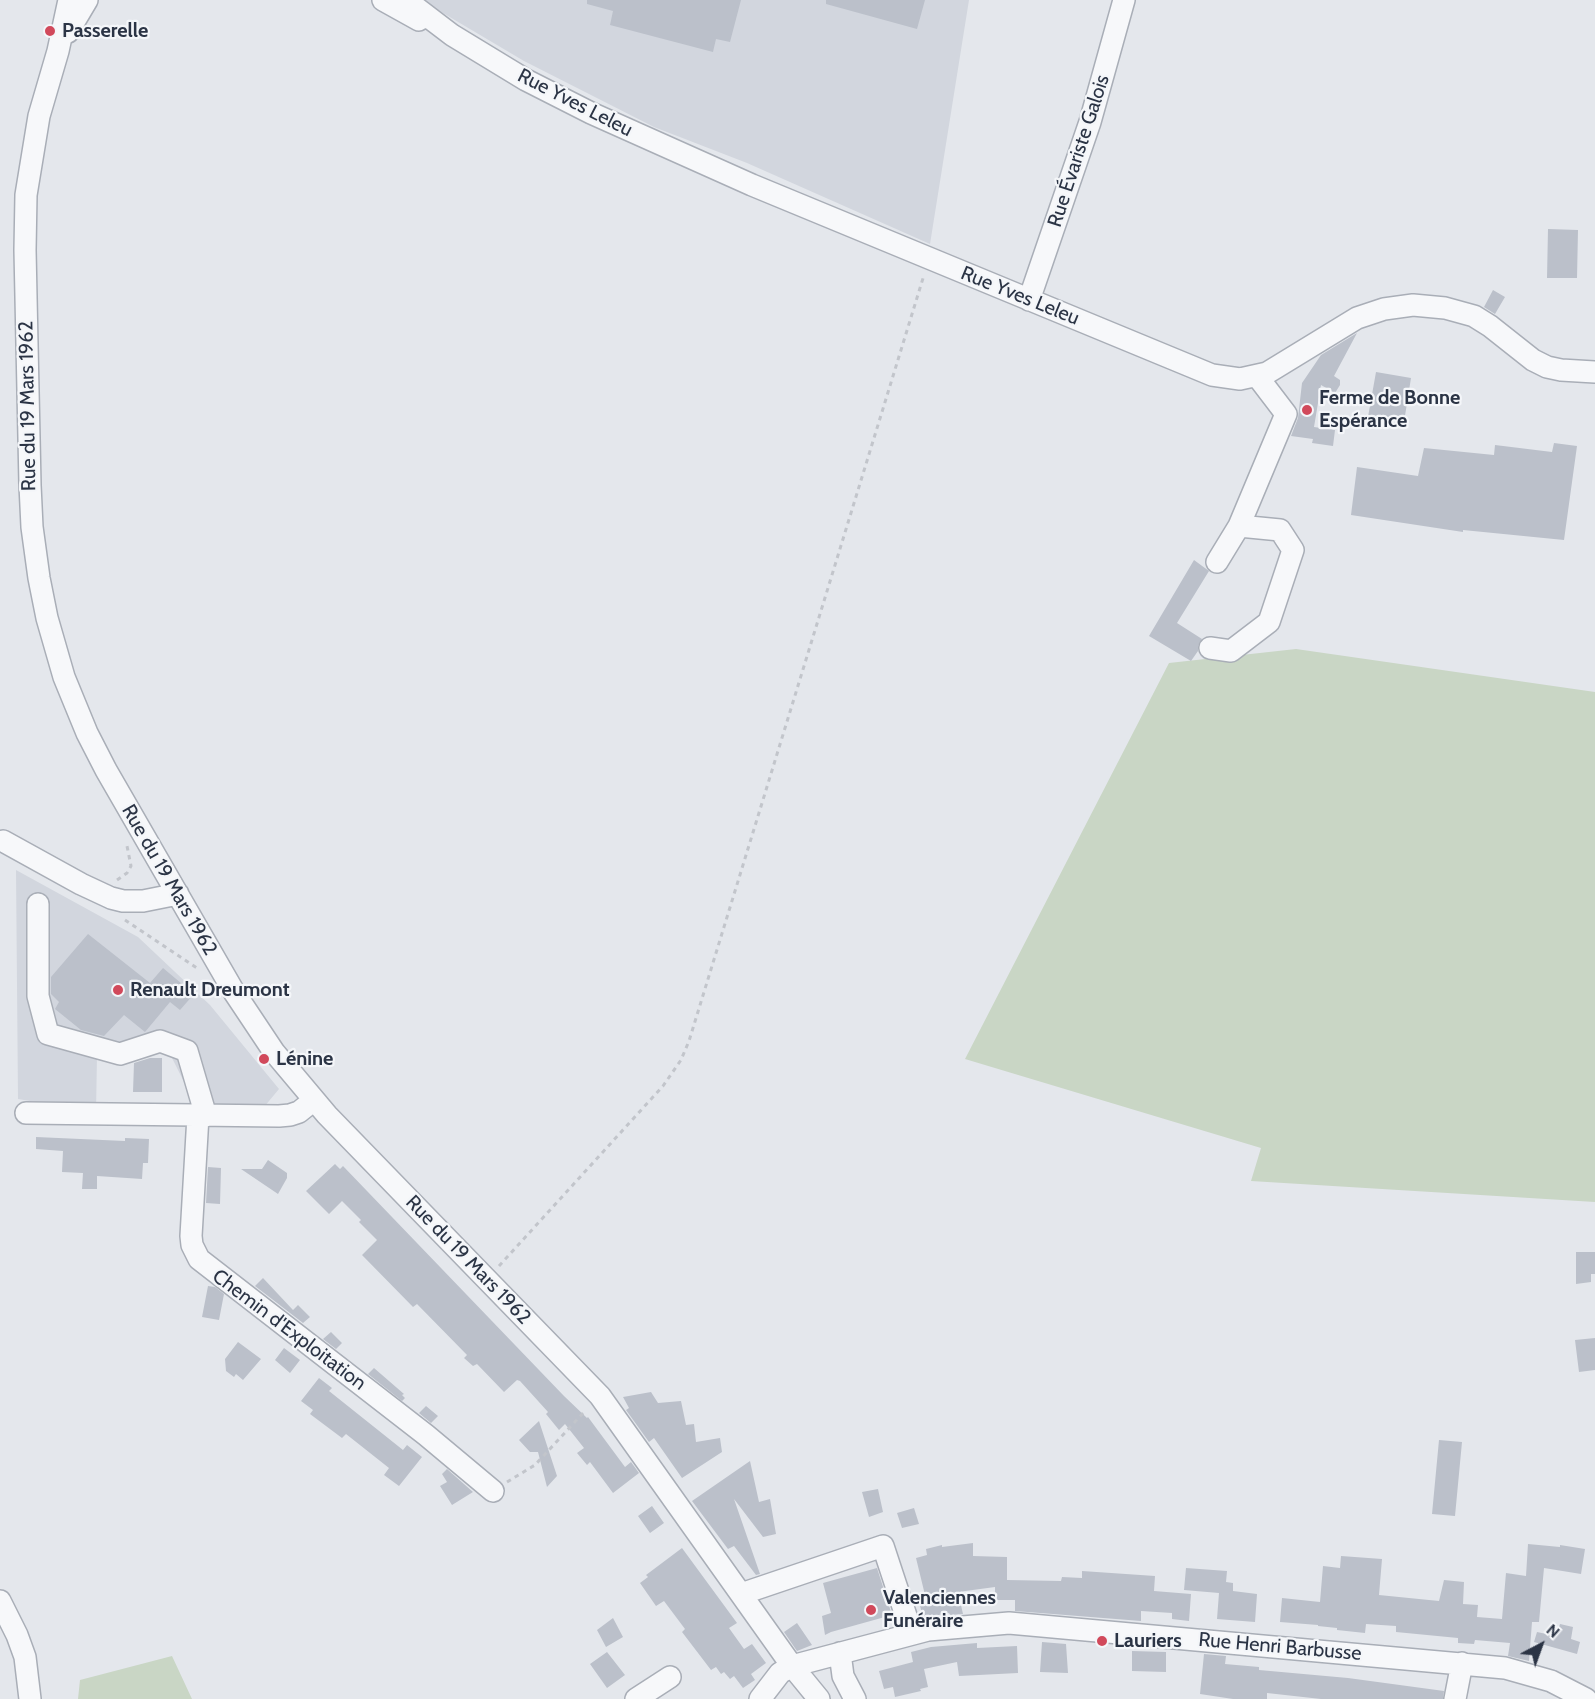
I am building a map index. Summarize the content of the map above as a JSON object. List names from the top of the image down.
{
  "streets": {
    "street": [
      "Rue Yves Leleu",
      "Rue Évariste Galois",
      "Rue du 19 Mars 1962",
      "Chemin d'Exploitation",
      "Rue Henri Barbusse"
    ]
  },
  "crossings": [
    ["Rue Yves Leleu", "Rue Évariste Galois"],
    ["Rue du 19 Mars 1962", "Rue Henri Barbusse"]
  ],
  "places": [
    "Passerelle",
    "Ferme de Bonne Espérance",
    "Renault Dreumont",
    "Lénine",
    "Valenciennes Funéraire",
    "Lauriers"
  ],
  "north": "top right"
}
